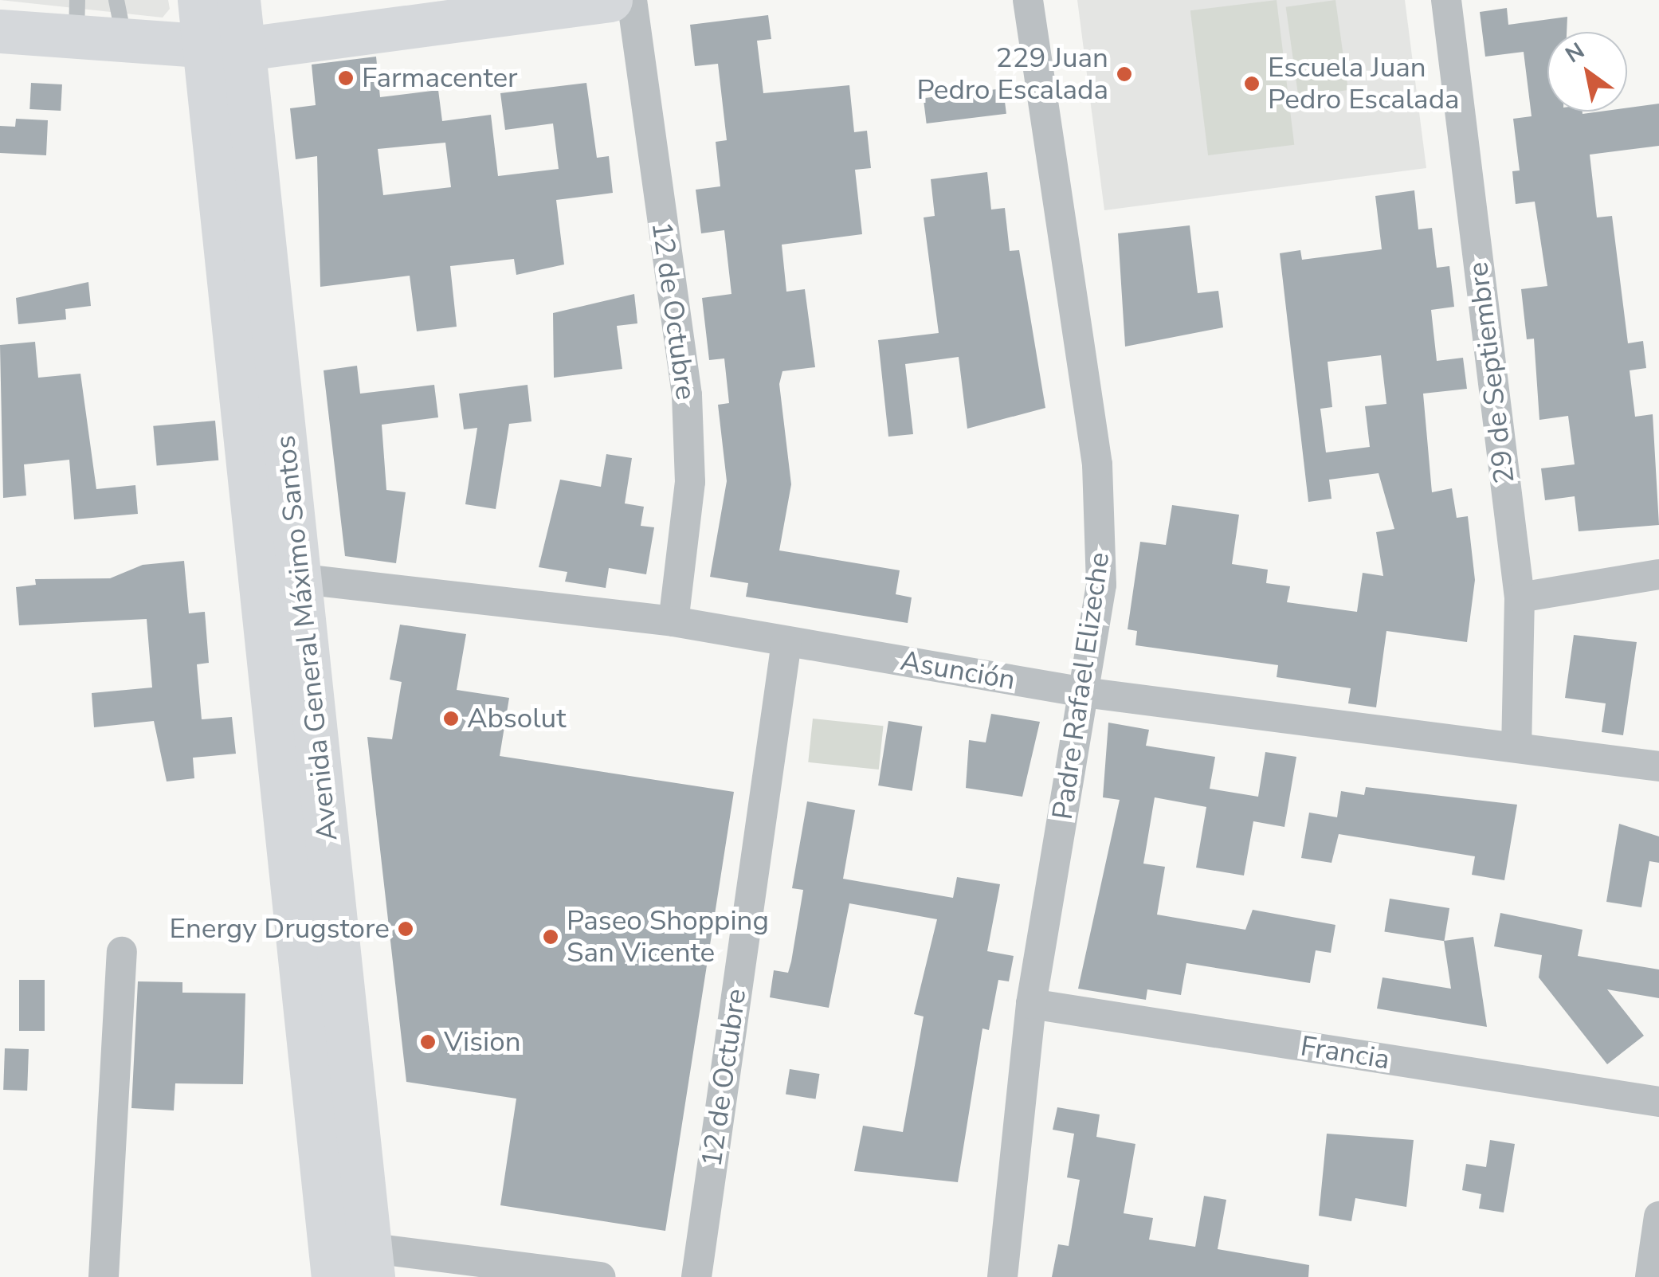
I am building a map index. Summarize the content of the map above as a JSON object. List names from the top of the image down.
{
  "streets": {
    "main road": ["Avenida General Máximo Santos"],
    "street": [
      "12 de Octubre",
      "29 de Septiembre",
      "Asunción",
      "Padre Rafael Elizeche",
      "Francia"
    ]
  },
  "crossings": [
    ["12 de Octubre", "Asunción"],
    ["29 de Septiembre", "Asunción"],
    ["Avenida General Máximo Santos", "Asunción"],
    ["Asunción", "Padre Rafael Elizeche"],
    ["Padre Rafael Elizeche", "Francia"]
  ],
  "places": [
    "229 Juan Pedro Escalada",
    "Farmacenter",
    "Escuela Juan Pedro Escalada",
    "Absolut",
    "Energy Drugstore",
    "Paseo Shopping San Vicente",
    "Vision"
  ],
  "north": "top left"
}
